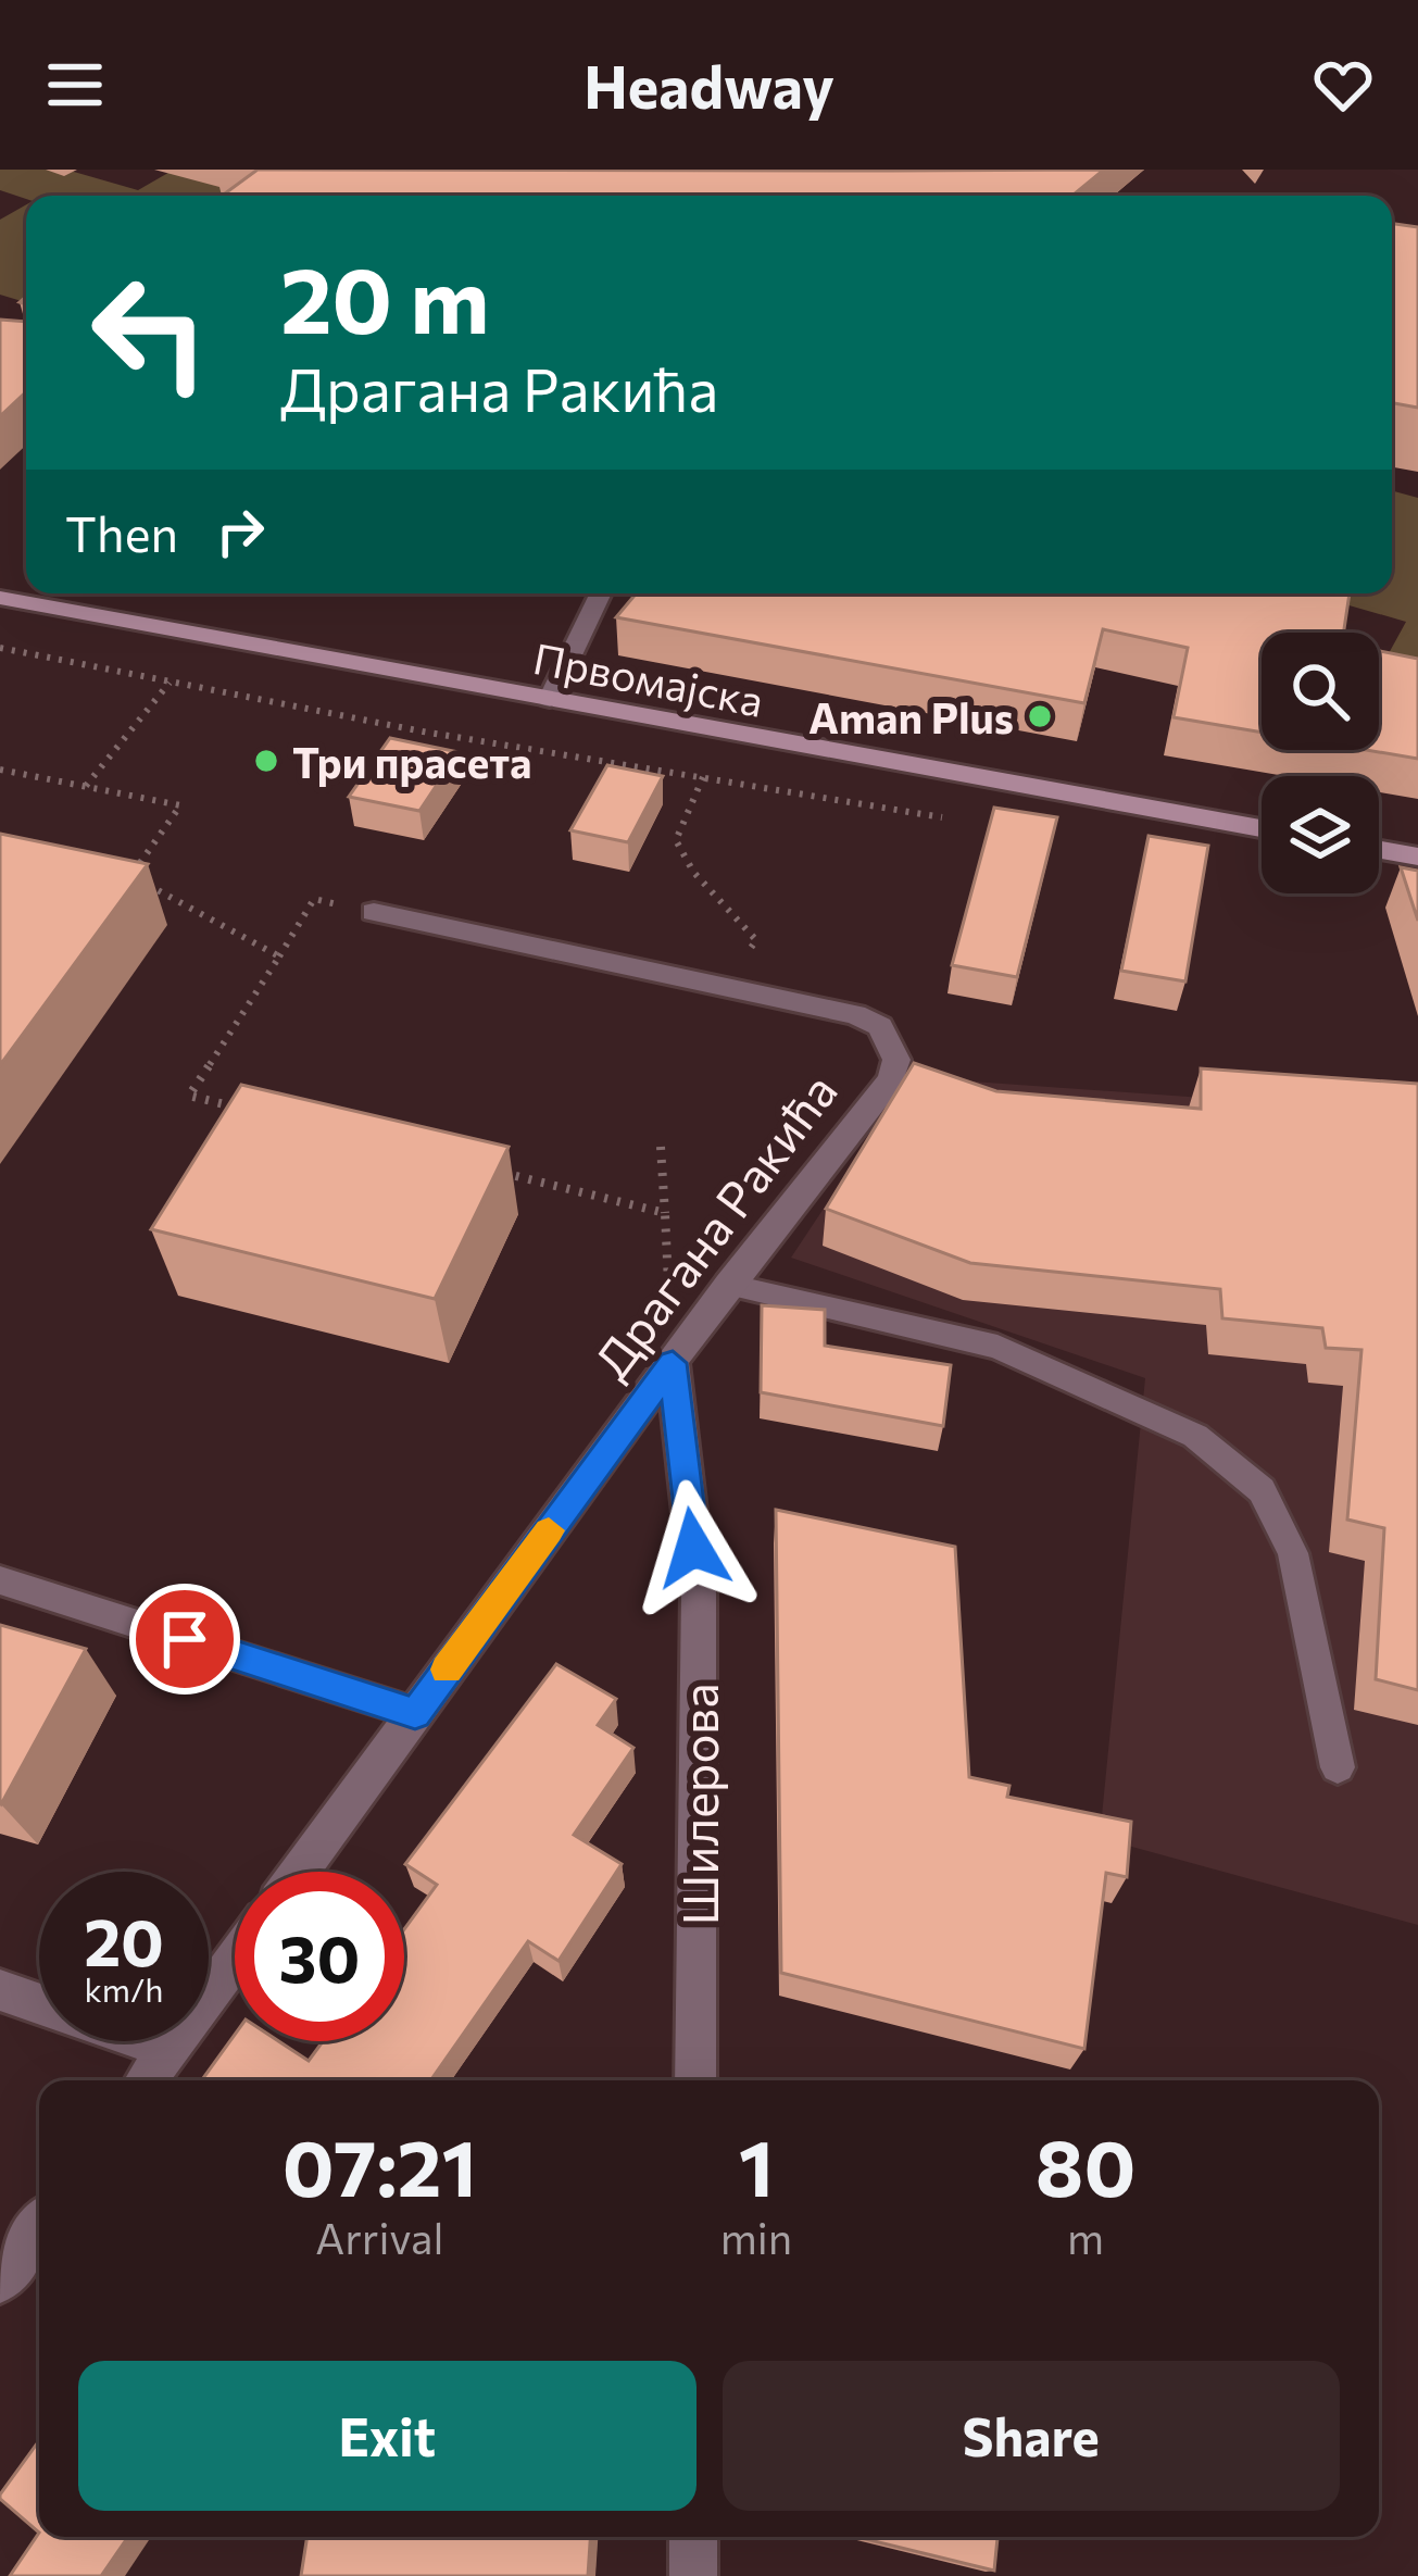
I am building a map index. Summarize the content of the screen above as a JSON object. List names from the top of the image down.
{
  "streets": {
    "main road": ["Првомајска"],
    "street": ["Драгана Ракића", "Шилерова"]
  },
  "crossings": [
    ["Драгана Ракића", "Шилерова"]
  ],
  "places": ["Aman Plus", "Три прасета"],
  "page": {
    "header": "Headway",
    "turn": ["20 m", "Драгана Ракића"],
    "then": "Then",
    "speed": "20 km/h",
    "limit": "30",
    "eta": [
      "07:21",
      "Arrival",
      "1",
      "min",
      "80",
      "m"
    ],
    "buttons": ["Exit", "Share"]
  }
}
